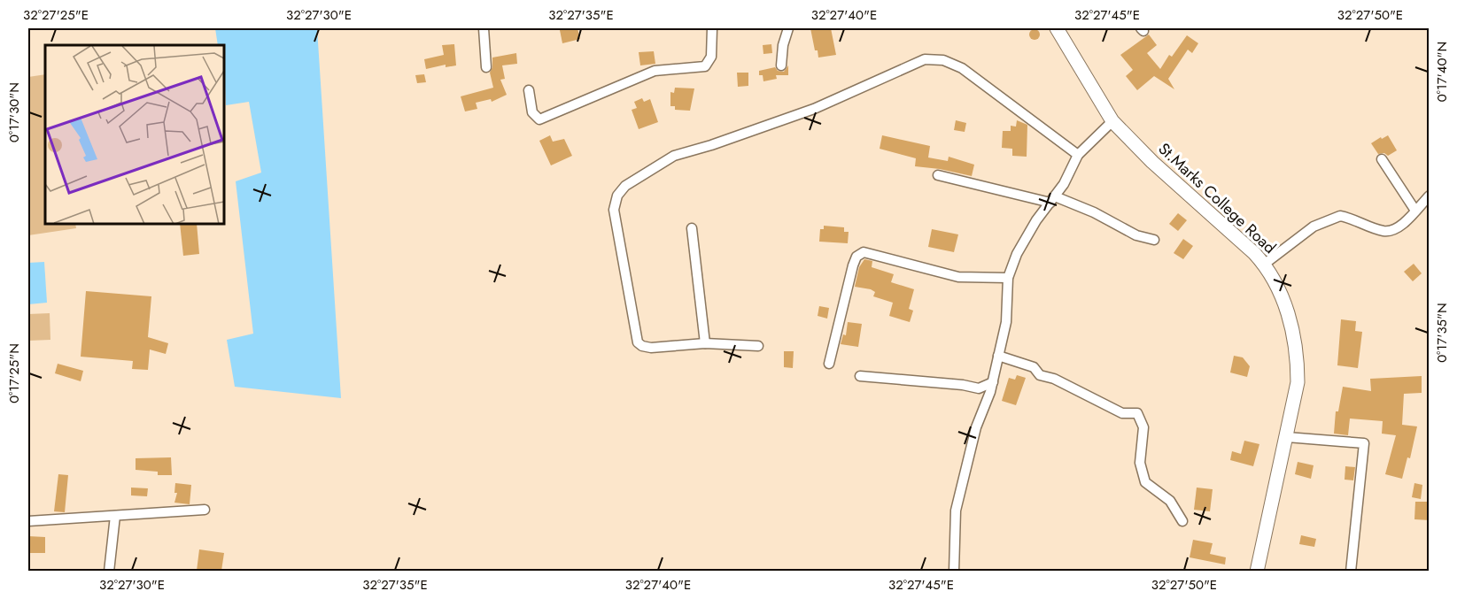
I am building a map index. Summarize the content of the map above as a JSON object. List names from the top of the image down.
{
  "streets": {
    "main road": ["St.Marks College Road"]
  },
  "coordinates": [
    "32°27'25\"E",
    "32°27'30\"E",
    "32°27'35\"E",
    "32°27'40\"E",
    "32°27'45\"E",
    "32°27'50\"E",
    "0°17'40\"N",
    "0°17'30\"N",
    "0°17'35\"N",
    "0°17'25\"N"
  ]
}
